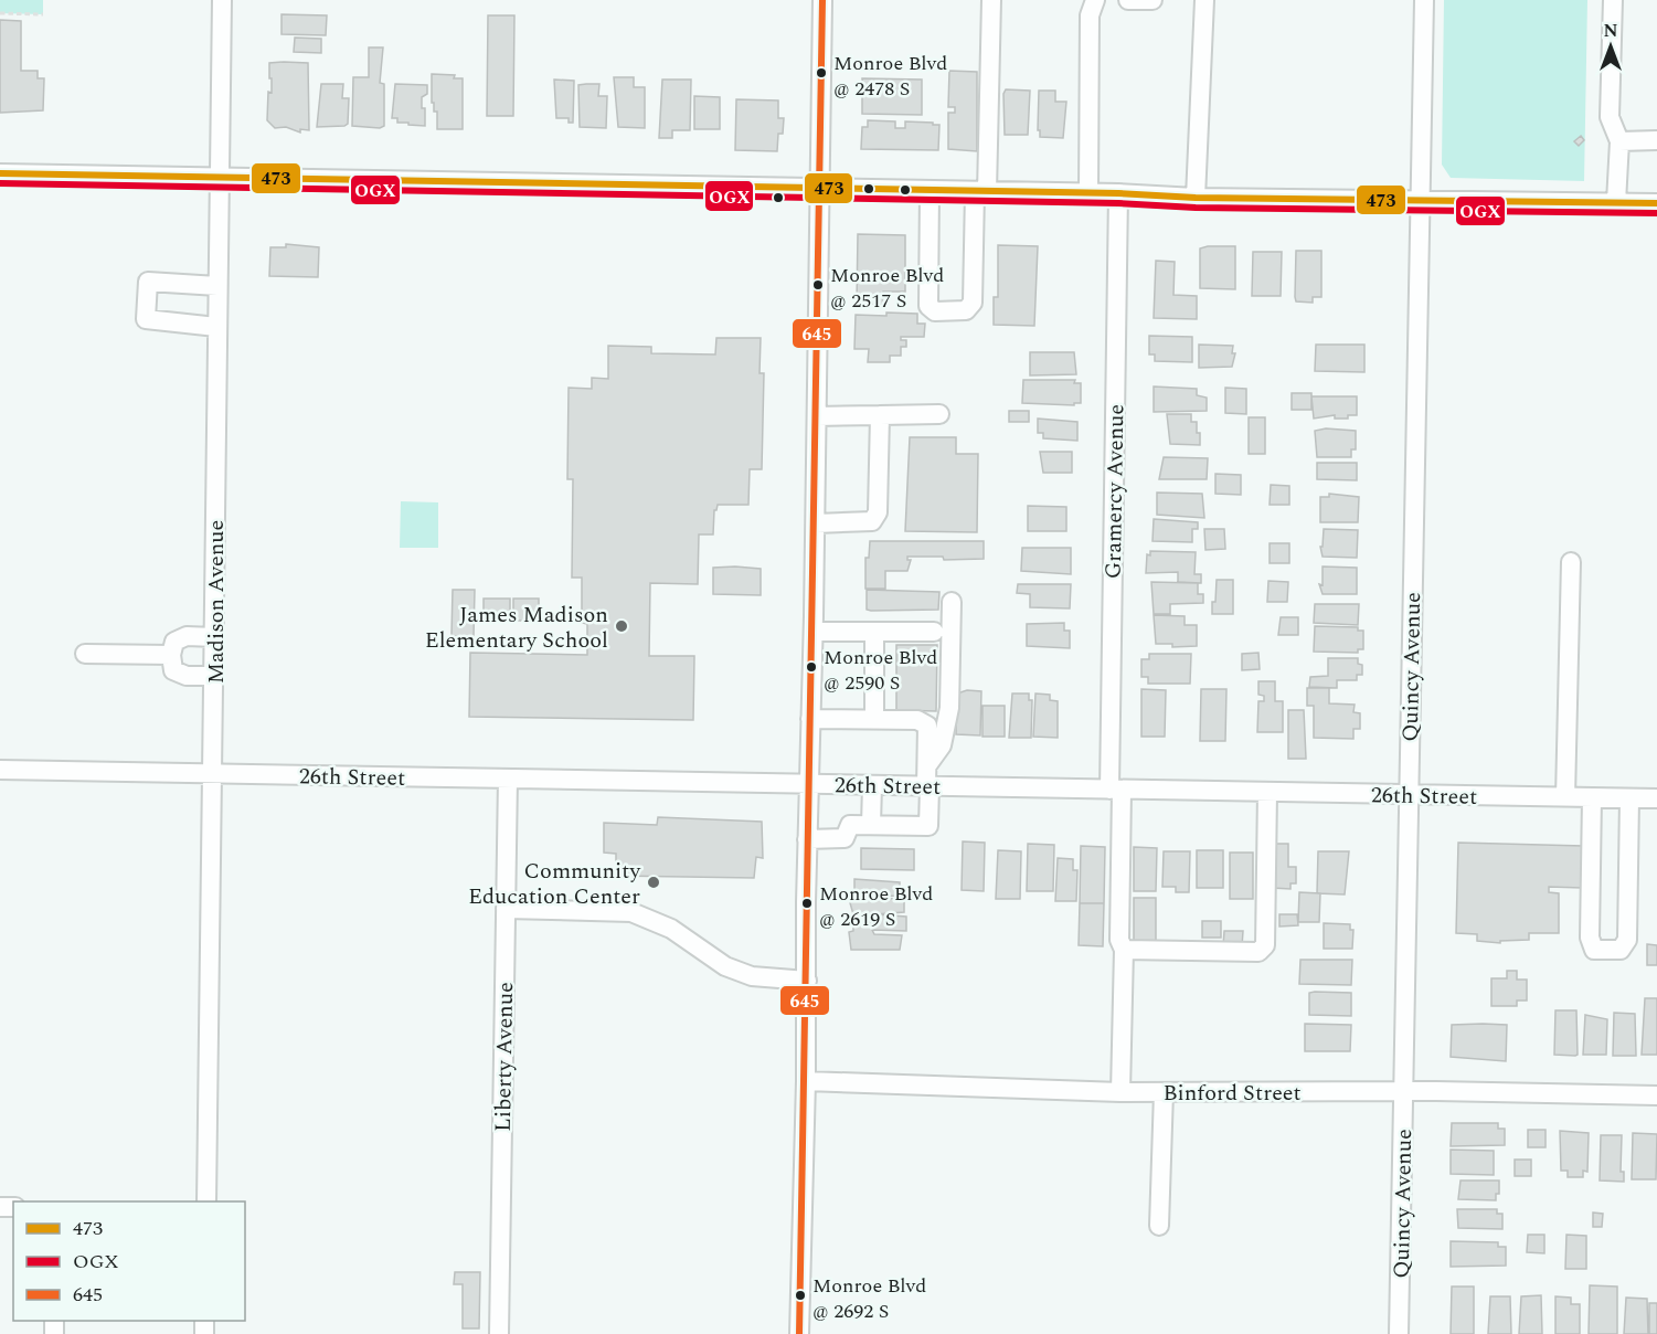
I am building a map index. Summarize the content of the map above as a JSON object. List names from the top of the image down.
{
  "streets": {
    "street": [
      "Gramercy Avenue",
      "Madison Avenue",
      "Quincy Avenue",
      "26th Street",
      "Liberty Avenue",
      "Binford Street"
    ]
  },
  "crossings": [
    ["Gramercy Avenue", "26th Street"],
    ["Gramercy Avenue", "Binford Street"],
    ["Madison Avenue", "26th Street"],
    ["Quincy Avenue", "26th Street"],
    ["Quincy Avenue", "Binford Street"],
    ["26th Street", "Liberty Avenue"]
  ],
  "places": [
    "Monroe Blvd @ 2478 S",
    "Monroe Blvd @ 2517 S",
    "James Madison Elementary School",
    "Monroe Blvd @ 2590 S",
    "Community Education Center",
    "Monroe Blvd @ 2619 S",
    "Monroe Blvd @ 2692 S"
  ],
  "lines": ["transit line 645", "transit line 473", "transit line OGX"],
  "legend": ["473", "OGX", "645"],
  "north": "top"
}
